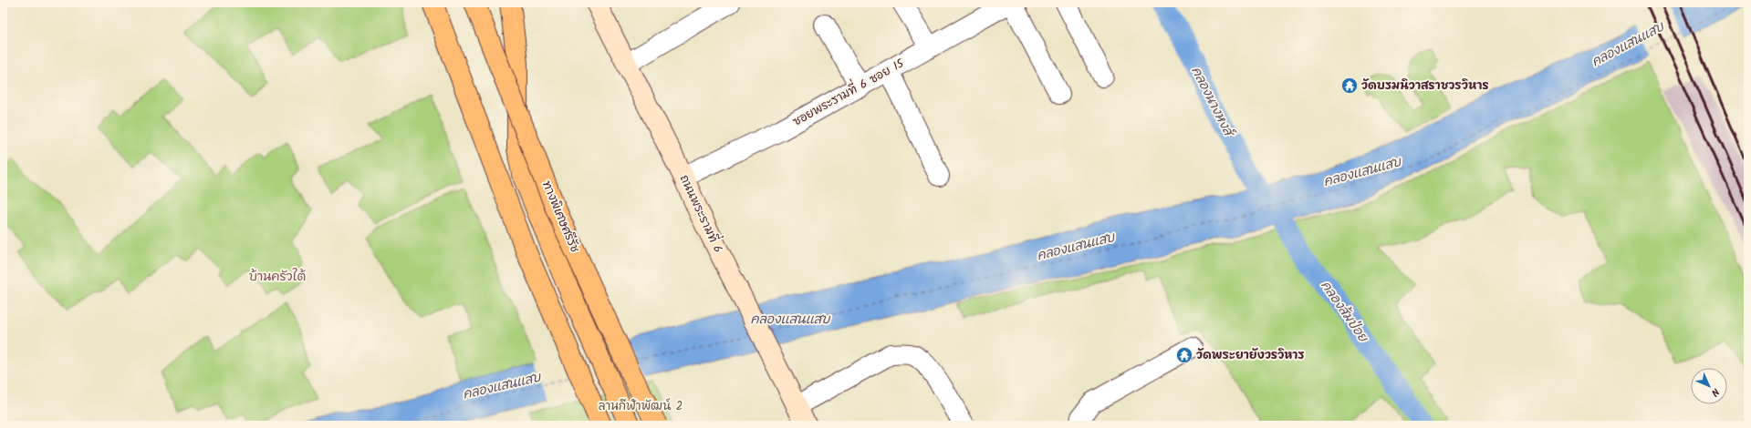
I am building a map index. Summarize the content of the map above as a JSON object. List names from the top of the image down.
{
  "streets": {
    "highway": ["ทางพิเศษศรีรัช"],
    "main road": ["ถนนพระรามที่ 6"],
    "street": ["ซอยพระรามที่ 6 ซอย 15"]
  },
  "crossings": [
    ["ซอยพระรามที่ 6 ซอย 15", "ถนนพระรามที่ 6"]
  ],
  "districts": ["บ้านครัวใต้"],
  "water": ["คลองแสนแสบ", "คลองนางหงส์", "คลองส้มป่อย"],
  "parks": ["ลานกีฬาพัฒน์ 2"],
  "places": {
    "temple": ["วัดบรมนิวาสราชวรวิหาร", "วัดพระยายังวรวิหาร"]
  },
  "north": "bottom right"
}
